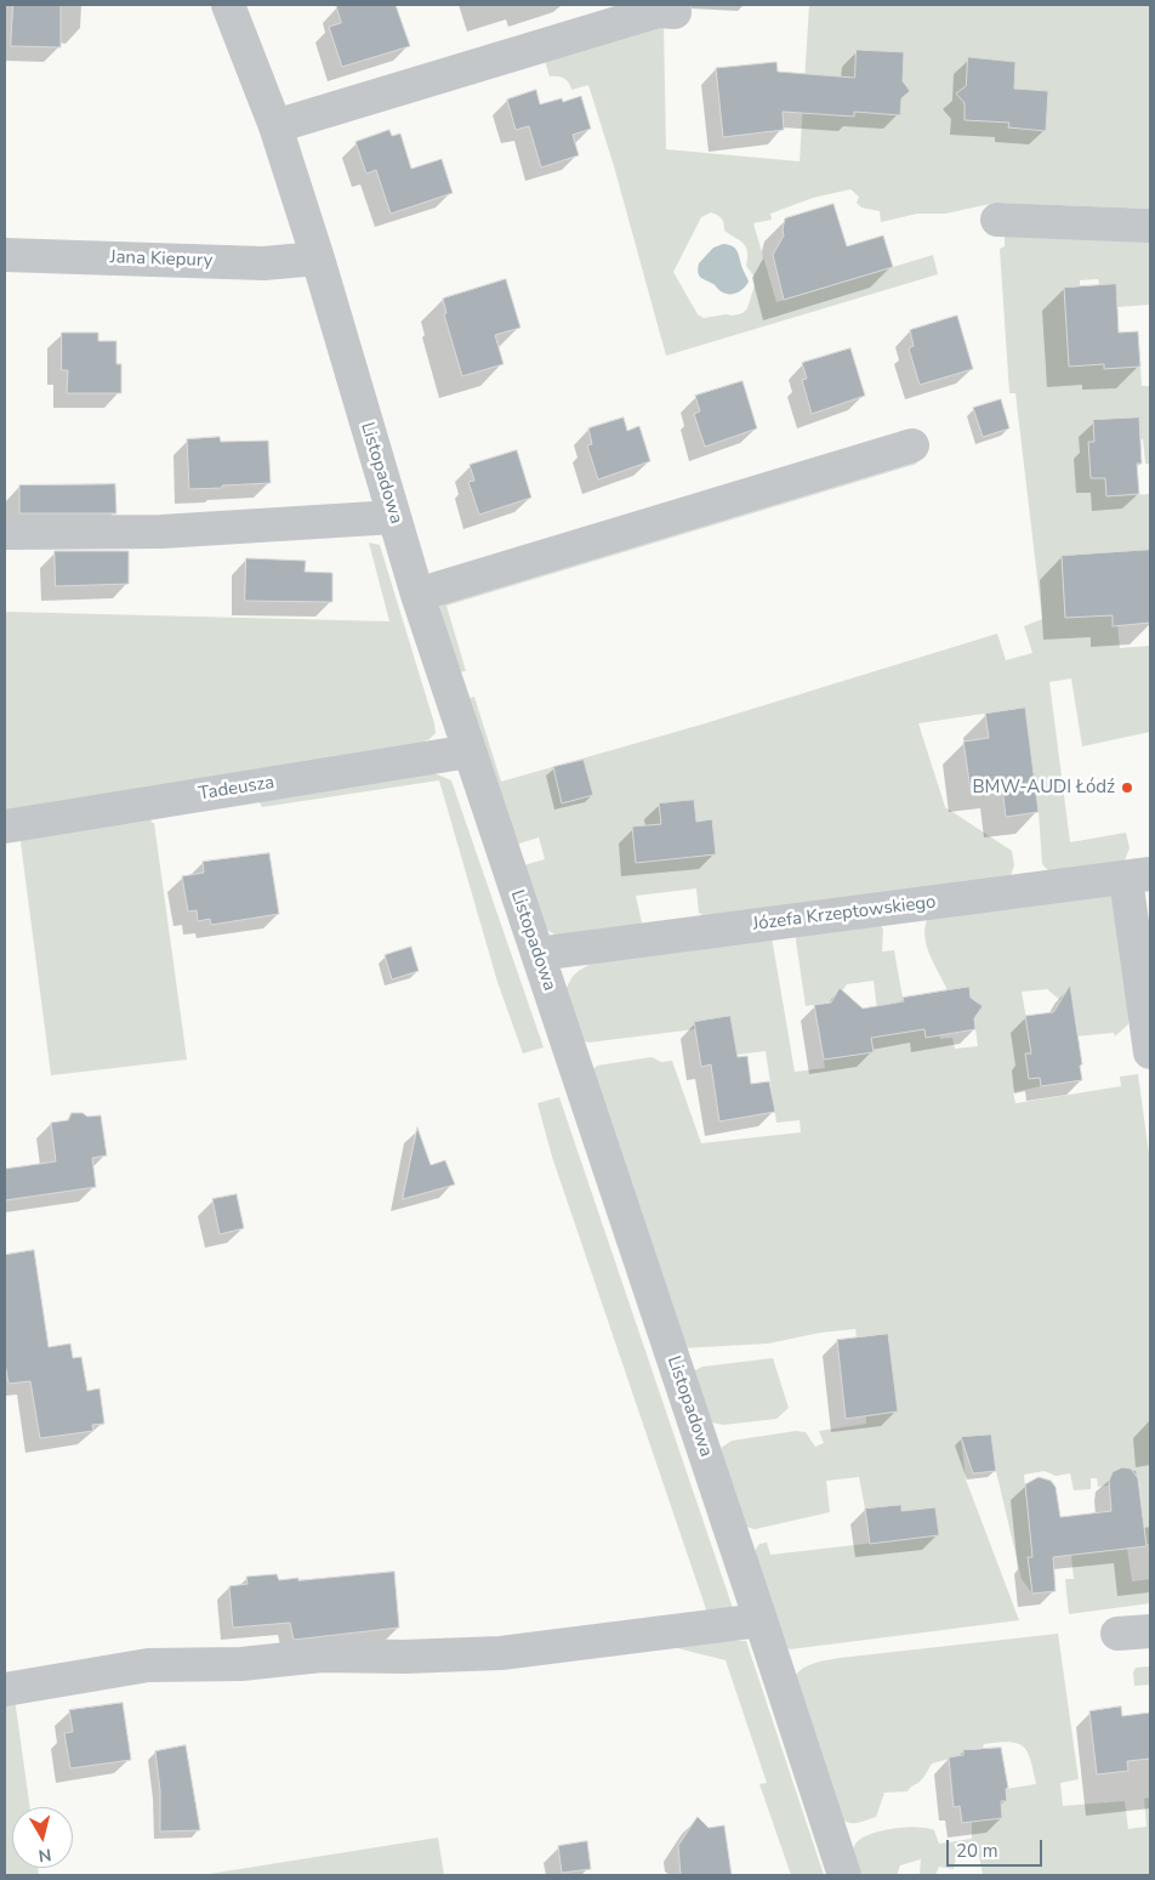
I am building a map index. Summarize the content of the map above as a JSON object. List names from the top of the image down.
{
  "streets": {
    "street": [
      "Jana Kiepury",
      "Listopadowa",
      "Tadeusza",
      "Józefa Krzeptowskiego"
    ]
  },
  "crossings": [
    ["Jana Kiepury", "Listopadowa"],
    ["Listopadowa", "Tadeusza"],
    ["Listopadowa", "Józefa Krzeptowskiego"]
  ],
  "places": ["BMW-AUDI Łódź"],
  "scale_bar": "20 m",
  "north": "bottom"
}
